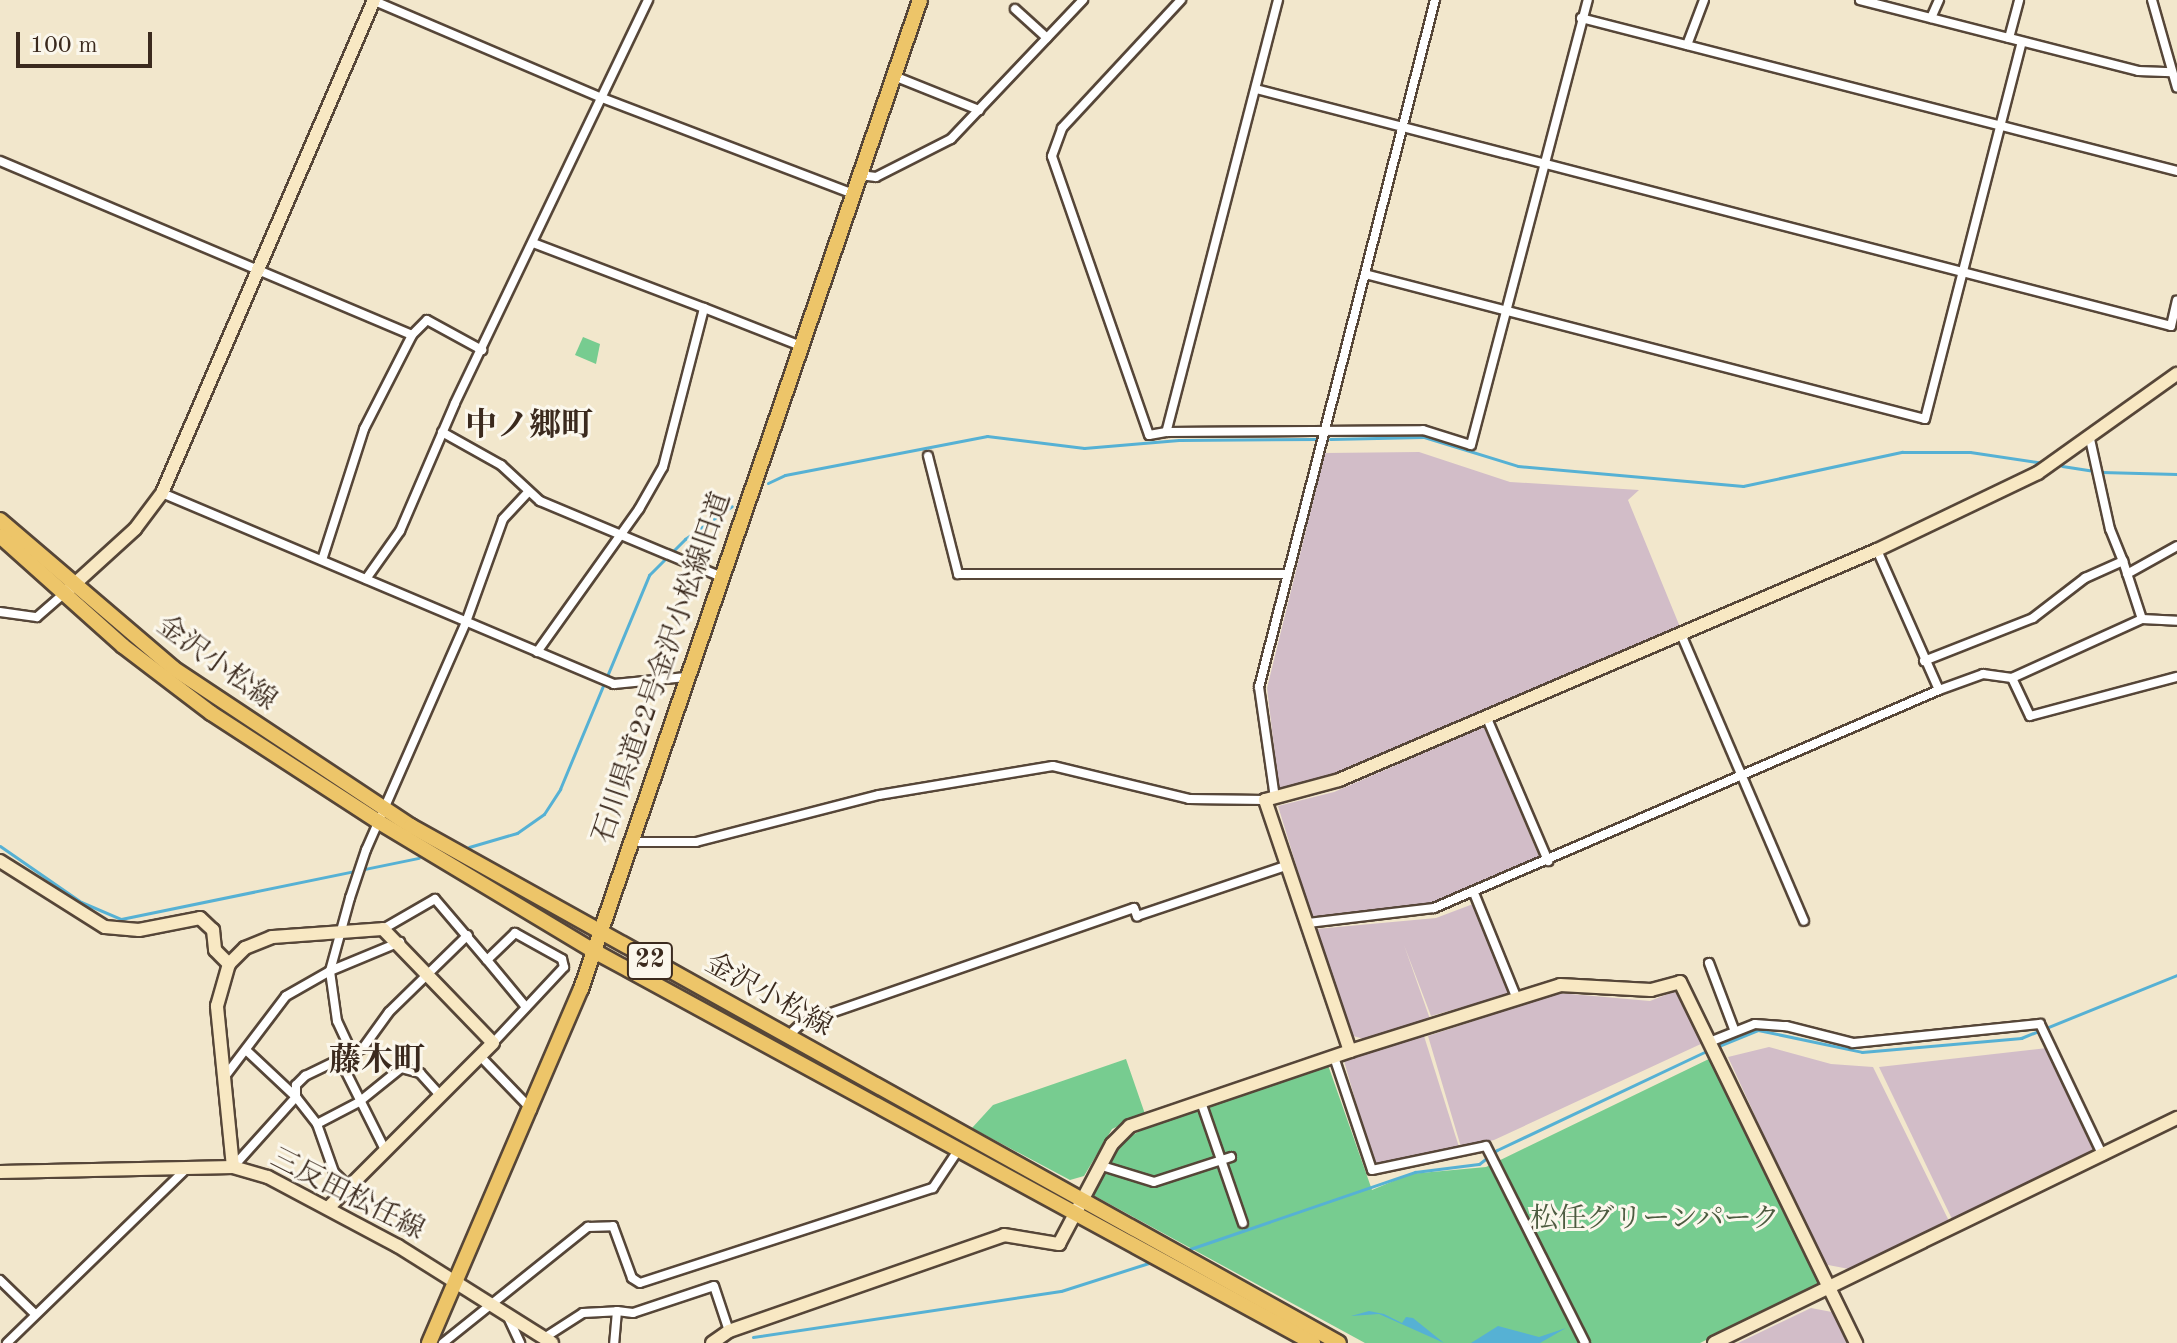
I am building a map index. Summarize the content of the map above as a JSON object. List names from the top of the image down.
{
  "streets": {
    "main road": ["金沢小松線", "石川県道22号金沢小松線旧道", "22"],
    "street": ["三反田松任線"]
  },
  "crossings": [
    ["金沢小松線", "石川県道22号金沢小松線旧道"],
    ["石川県道22号金沢小松線旧道", "三反田松任線"]
  ],
  "districts": ["中ノ郷町", "藤木町"],
  "parks": ["松任グリーンパーク"],
  "scale_bar": "100 m"
}
